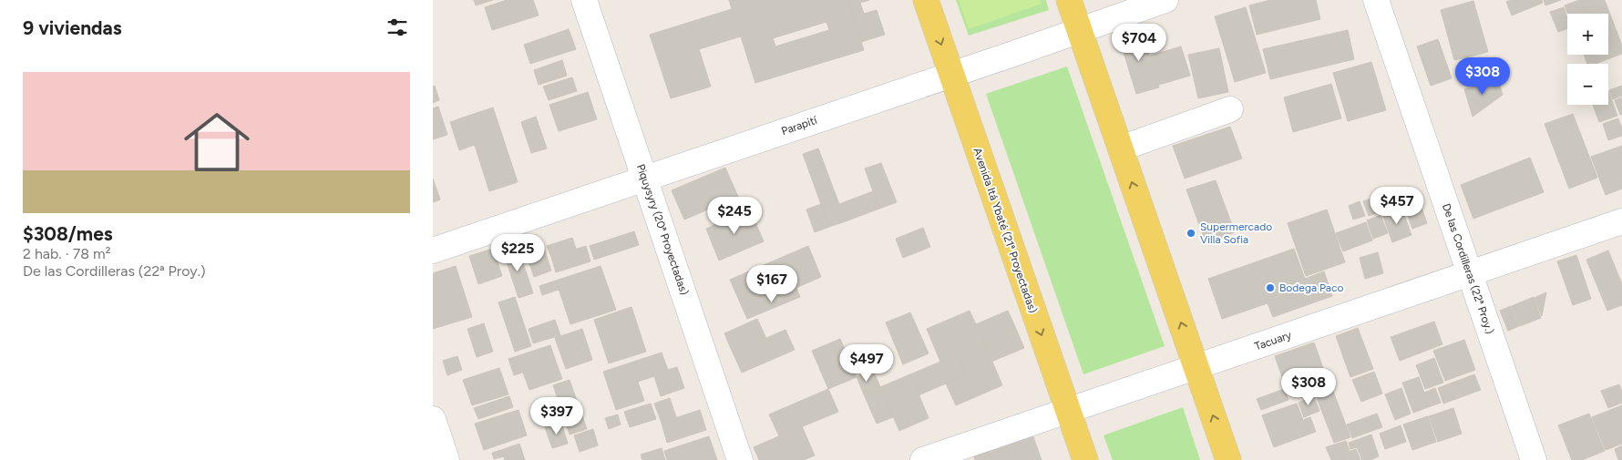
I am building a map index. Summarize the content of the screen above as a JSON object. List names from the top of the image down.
{
  "streets": {
    "main road": ["Avenida Itá Ybaté (21ª Proyectadas)"],
    "street": [
      "Parapití",
      "Piquysyry (20ª Proyectadas)",
      "De las Cordilleras (22ª Proy.)",
      "Tacuary"
    ]
  },
  "crossings": [
    ["Parapití", "Piquysyry (20ª Proyectadas)"],
    ["Parapití", "Avenida Itá Ybaté (21ª Proyectadas)"],
    ["Avenida Itá Ybaté (21ª Proyectadas)", "Tacuary"],
    ["De las Cordilleras (22ª Proy.)", "Tacuary"]
  ],
  "places": ["Supermercado Villa Sofia", "Bodega Paco"],
  "page": {
    "heading": "9 viviendas",
    "map_buttons": ["+", "−"],
    "price": [
      "$704",
      "$308",
      "$457",
      "$245",
      "$225",
      "$167",
      "$497",
      "$308",
      "$397"
    ],
    "list": [
      {
        "name": "$308/mes",
        "note": "2 hab. · 78 m² · De las Cordilleras (22ª Proy.)"
      }
    ]
  }
}
